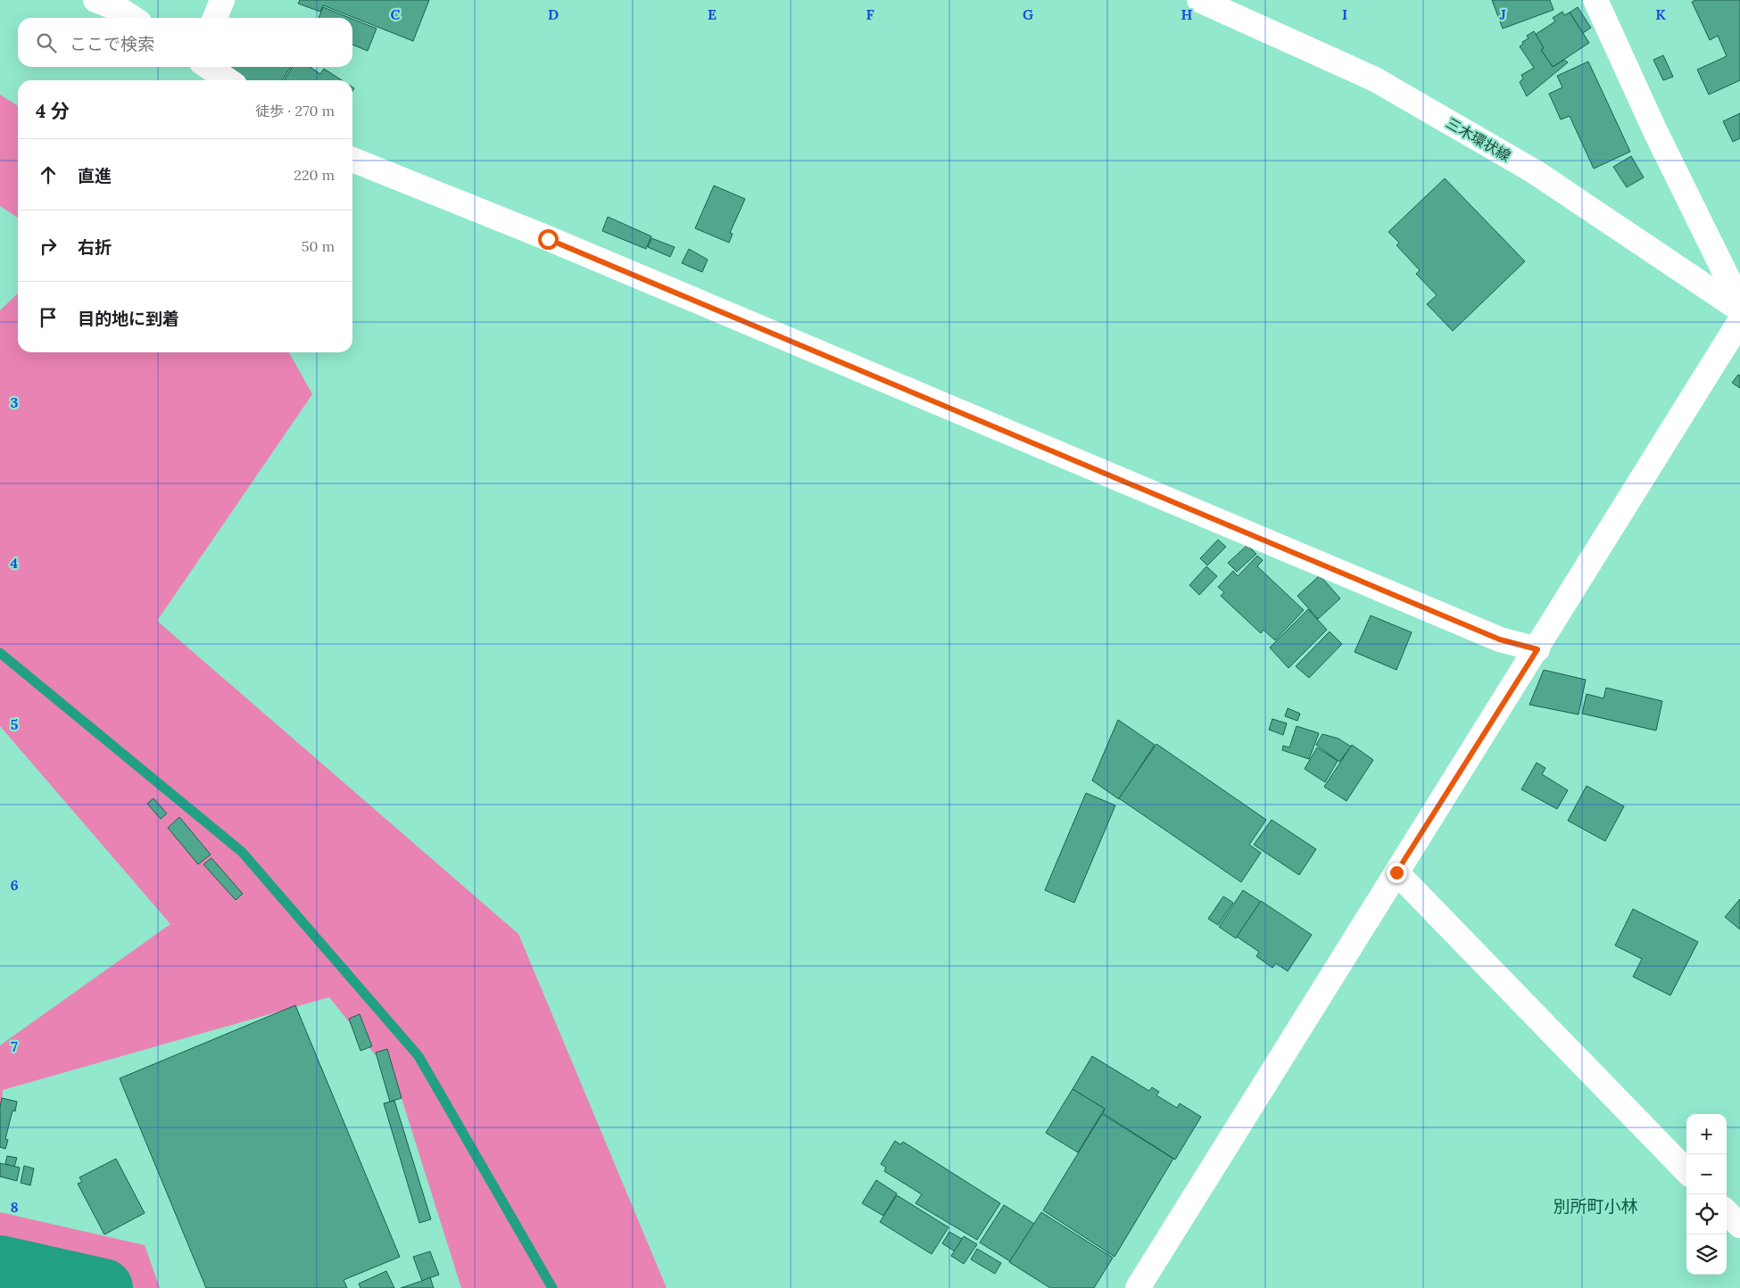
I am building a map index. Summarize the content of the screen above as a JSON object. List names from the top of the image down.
{
  "streets": {
    "street": ["三木環状線"]
  },
  "districts": ["別所町小林"],
  "page": {
    "search": "ここで検索",
    "heading": ["4 分", "徒歩 · 270 m"],
    "list": [
      ["直進", "220 m"],
      ["右折", "50 m"],
      "目的地に到着"
    ],
    "map_buttons": ["+", "−"]
  },
  "grid": {
    "columns": [
      "C",
      "D",
      "E",
      "F",
      "G",
      "H",
      "I",
      "J",
      "K"
    ],
    "rows": [
      "3",
      "4",
      "5",
      "6",
      "7",
      "8"
    ]
  }
}
